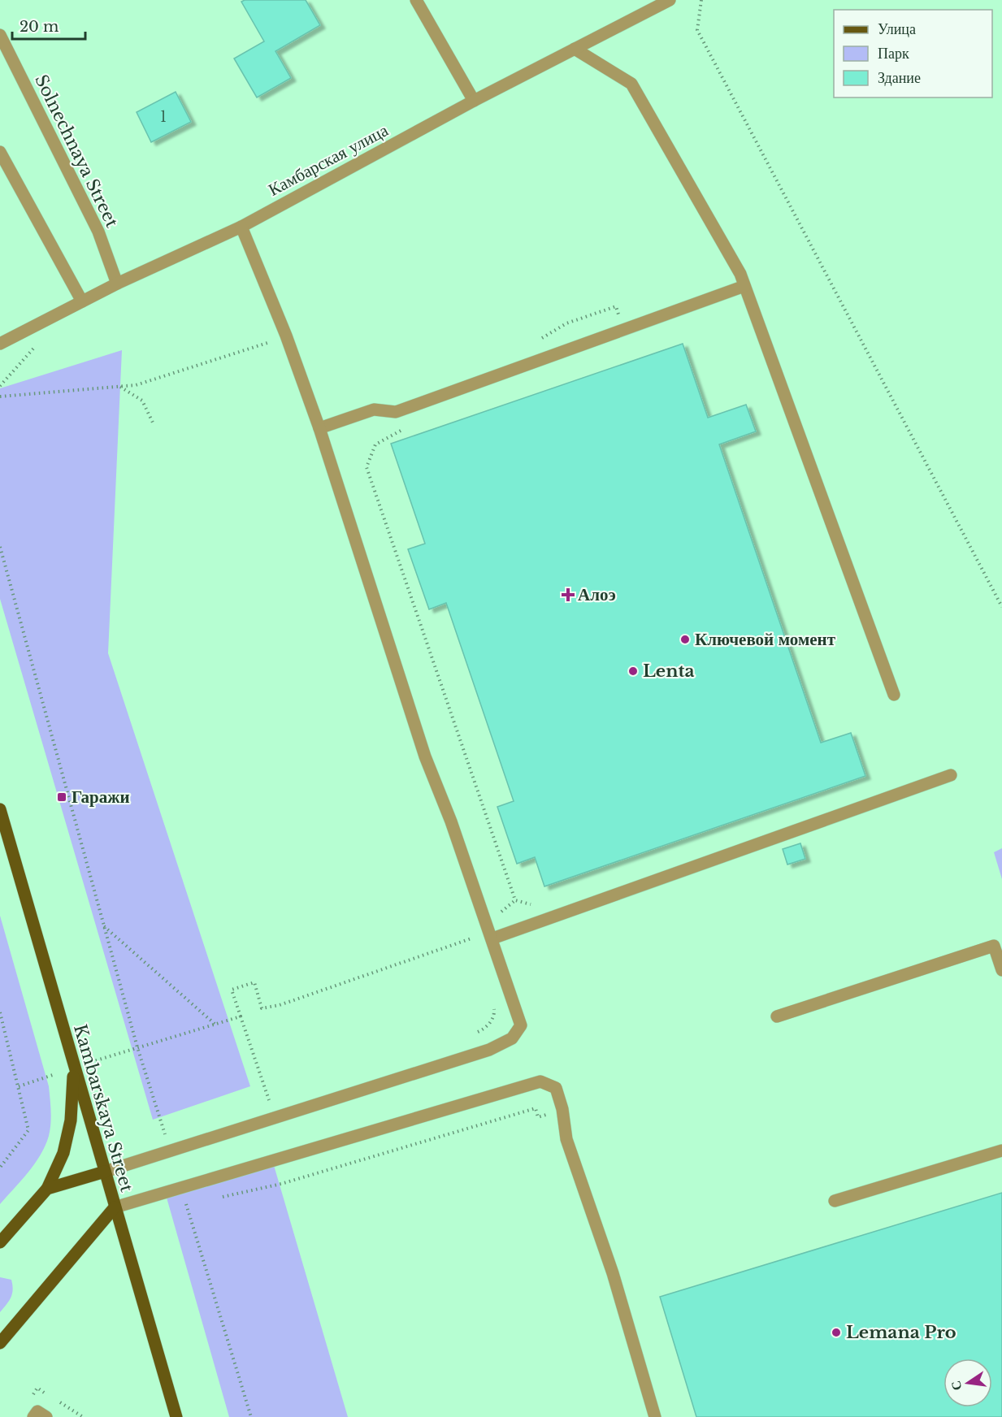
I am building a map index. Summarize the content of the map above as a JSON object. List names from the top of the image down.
{
  "streets": {
    "main road": ["Kambarskaya Street"],
    "street": ["Solnechnaya Street", "Камбарская улица"]
  },
  "crossings": [
    ["Solnechnaya Street", "Камбарская улица"]
  ],
  "places": {
    "health": ["Алоэ"],
    "other": ["Ключевой момент", "Lenta", "Lemana Pro"],
    "transit": ["Гаражи"]
  },
  "house_numbers": ["1"],
  "legend": ["Улица", "Парк", "Здание"],
  "scale_bar": "20 m",
  "north": "left"
}
